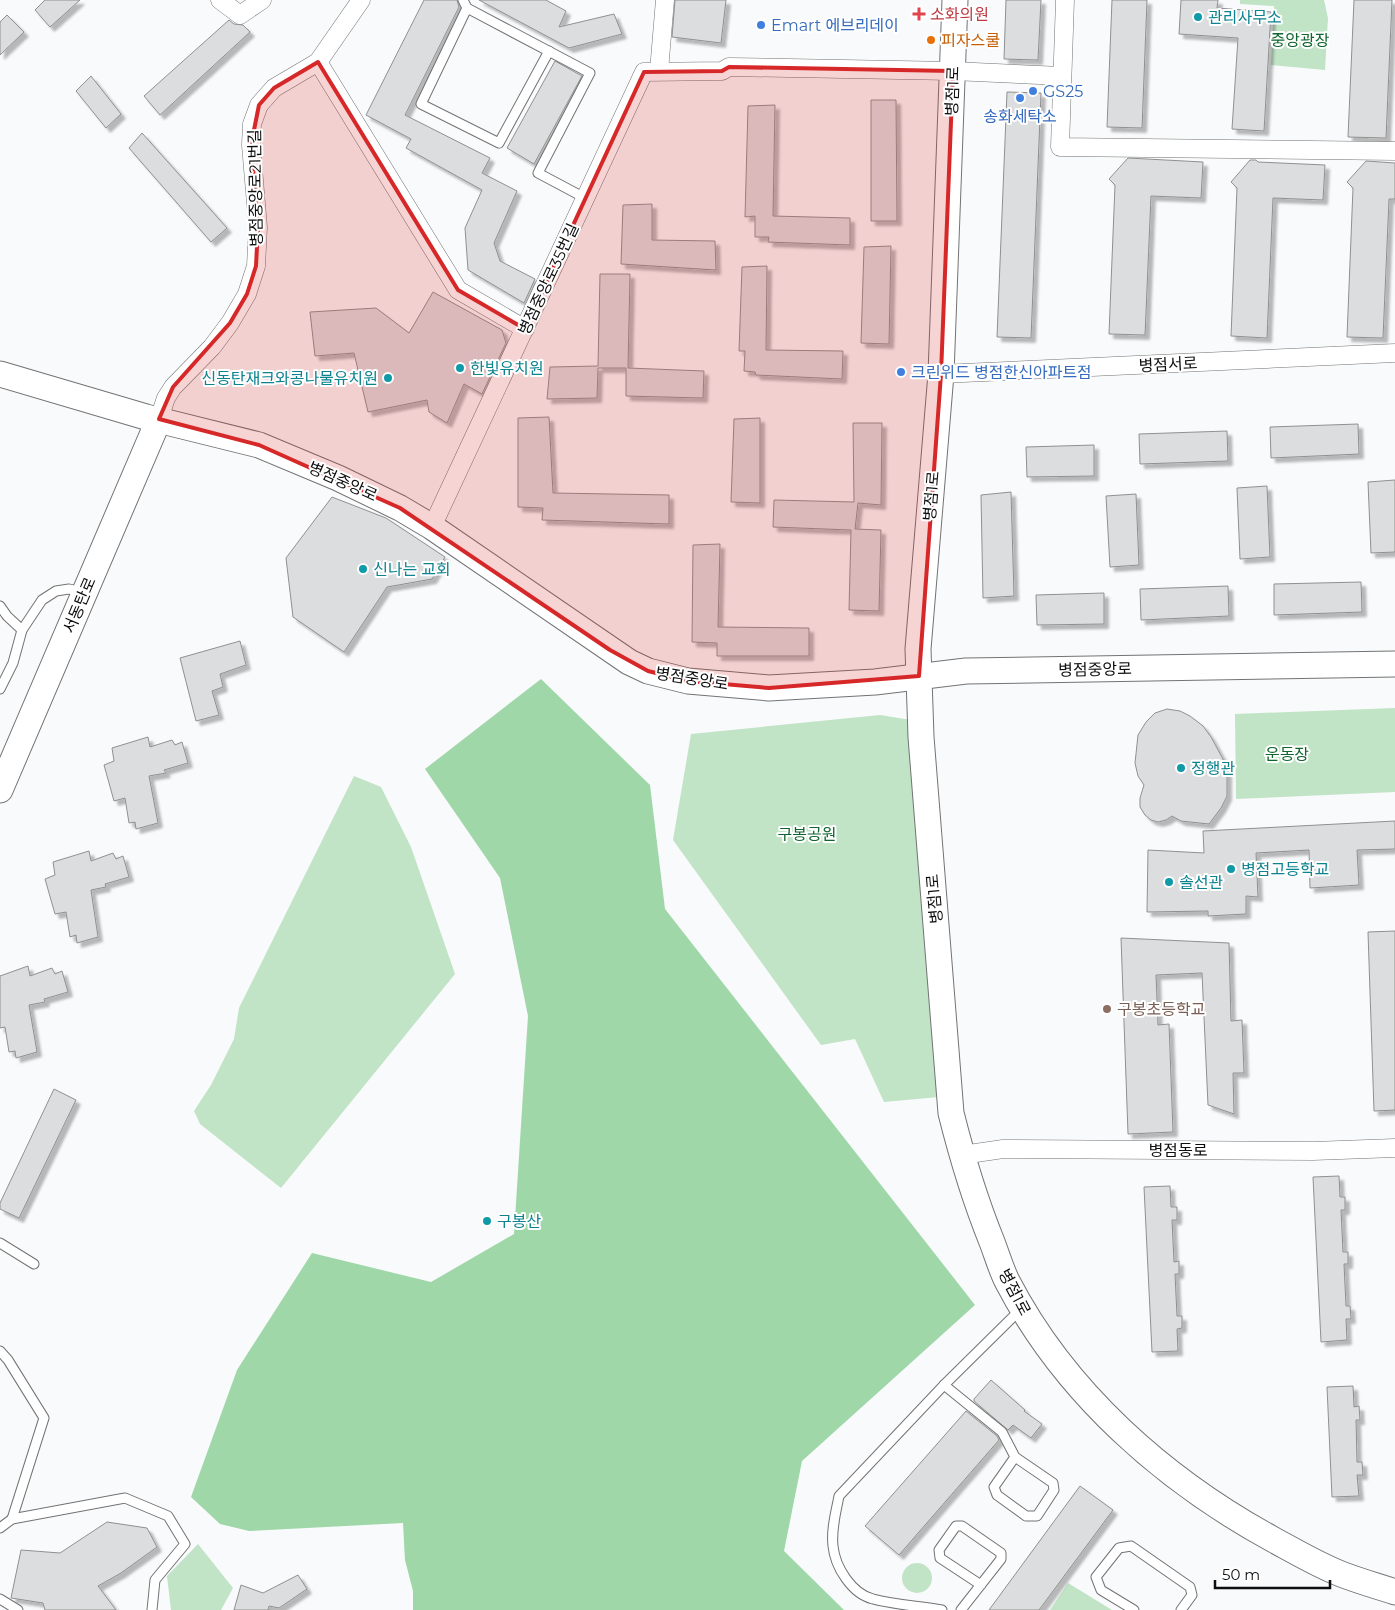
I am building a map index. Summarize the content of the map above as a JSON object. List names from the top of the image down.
{
  "streets": {
    "street": [
      "병점1로",
      "병점중앙로21번길",
      "병점중앙로35번길",
      "병점서로",
      "병점중앙로",
      "서동탄로",
      "병점동로"
    ]
  },
  "crossings": [
    ["병점1로", "병점중앙로35번길"],
    ["병점1로", "병점서로"],
    ["병점1로", "병점중앙로"],
    ["병점1로", "병점동로"],
    ["병점중앙로21번길", "병점중앙로"],
    ["병점중앙로21번길", "서동탄로"],
    ["병점중앙로35번길", "병점중앙로"],
    ["병점중앙로", "서동탄로"]
  ],
  "parks": ["중앙광장", "운동장", "구봉공원"],
  "places": {
    "health": ["소화의원"],
    "other": [
      "관리사무소",
      "Emart 에브리데이",
      "피자스쿨",
      "GS25",
      "송화세탁소",
      "한빛유치원",
      "크린위드 병점한신아파트점",
      "신동탄재크와콩나물유치원",
      "신나는 교회",
      "정행관",
      "병점고등학교",
      "솔선관",
      "구봉초등학교",
      "구봉산"
    ]
  },
  "scale_bar": "50 m"
}
